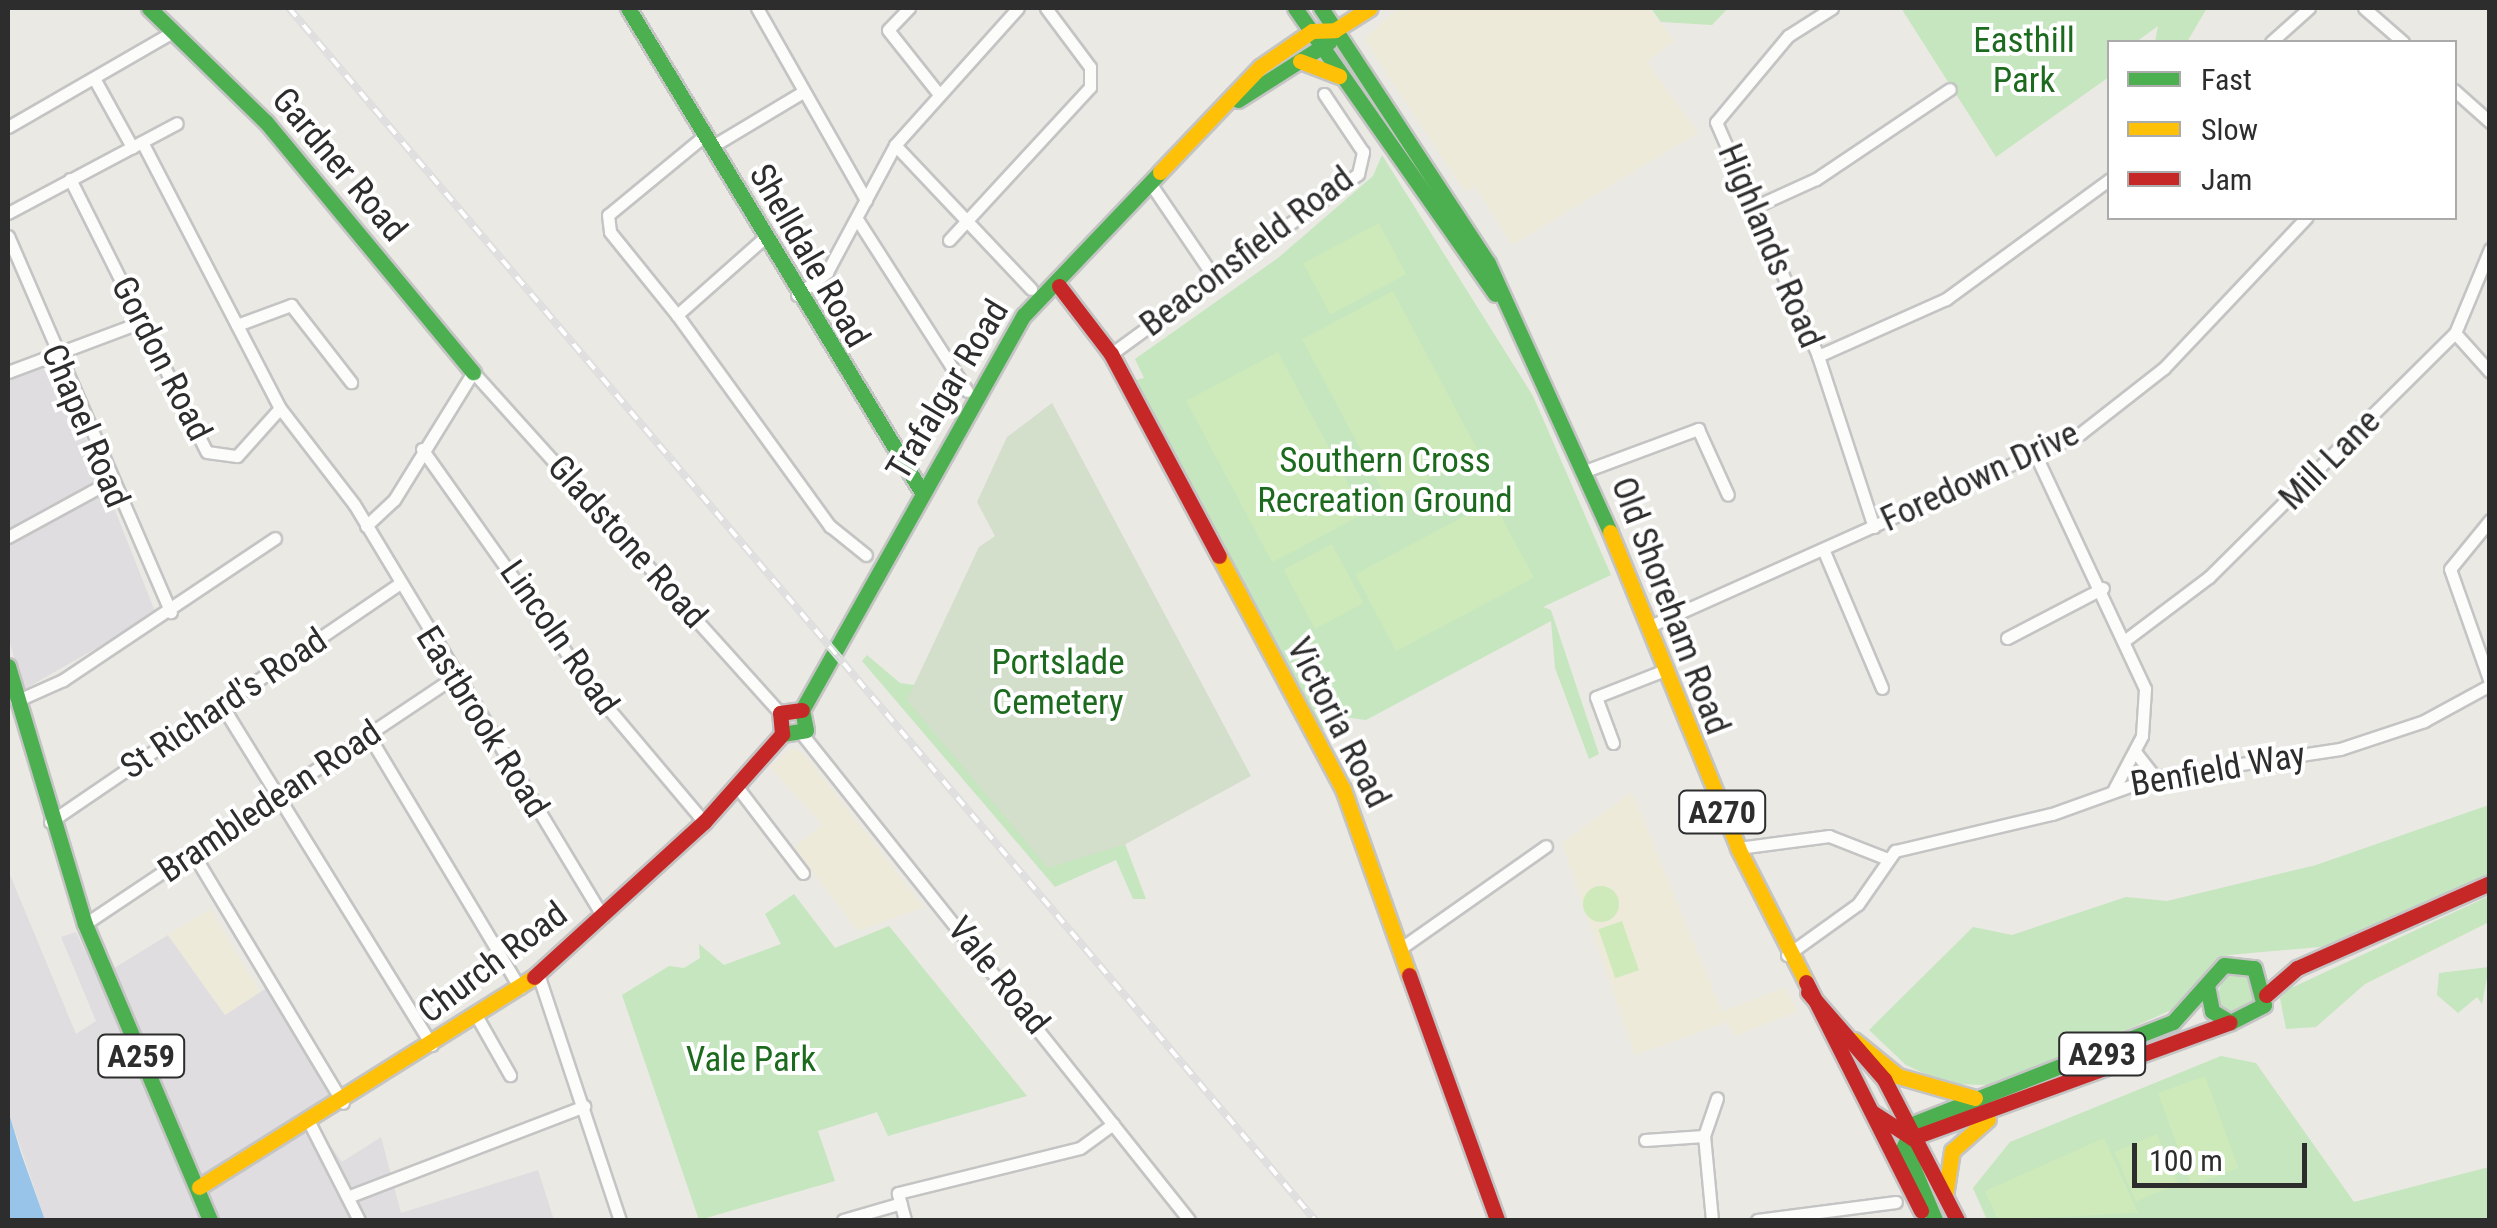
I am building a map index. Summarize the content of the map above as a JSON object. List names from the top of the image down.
{
  "streets": {
    "main road": [
      "Gardner Road",
      "Shelldale Road",
      "Trafalgar Road",
      "Old Shoreham Road",
      "Victoria Road",
      "A270",
      "Church Road",
      "A293",
      "A259"
    ],
    "street": [
      "Highlands Road",
      "Beaconsfield Road",
      "Gordon Road",
      "Chapel Road",
      "Mill Lane",
      "Foredown Drive",
      "Gladstone Road",
      "Lincoln Road",
      "St Richard's Road",
      "Eastbrook Road",
      "Benfield Way",
      "Brambledean Road",
      "Vale Road"
    ]
  },
  "crossings": [
    ["Gardner Road", "Gladstone Road"],
    ["Highlands Road", "Foredown Drive"],
    ["Beaconsfield Road", "Victoria Road"],
    ["Shelldale Road", "Trafalgar Road"],
    ["Gordon Road", "Eastbrook Road"],
    ["Trafalgar Road", "Old Shoreham Road"],
    ["Trafalgar Road", "Victoria Road"],
    ["Foredown Drive", "Old Shoreham Road"],
    ["Old Shoreham Road", "A293"],
    ["Lincoln Road", "Church Road"],
    ["St Richard's Road", "Eastbrook Road"],
    ["St Richard's Road", "A259"],
    ["Eastbrook Road", "Brambledean Road"],
    ["Eastbrook Road", "Church Road"],
    ["Brambledean Road", "A259"],
    ["Church Road", "A259"]
  ],
  "parks": [
    "Easthill Park",
    "Southern Cross Recreation Ground",
    "Portslade Cemetery",
    "Vale Park"
  ],
  "legend": ["Fast", "Slow", "Jam"],
  "scale_bar": "100 m"
}
